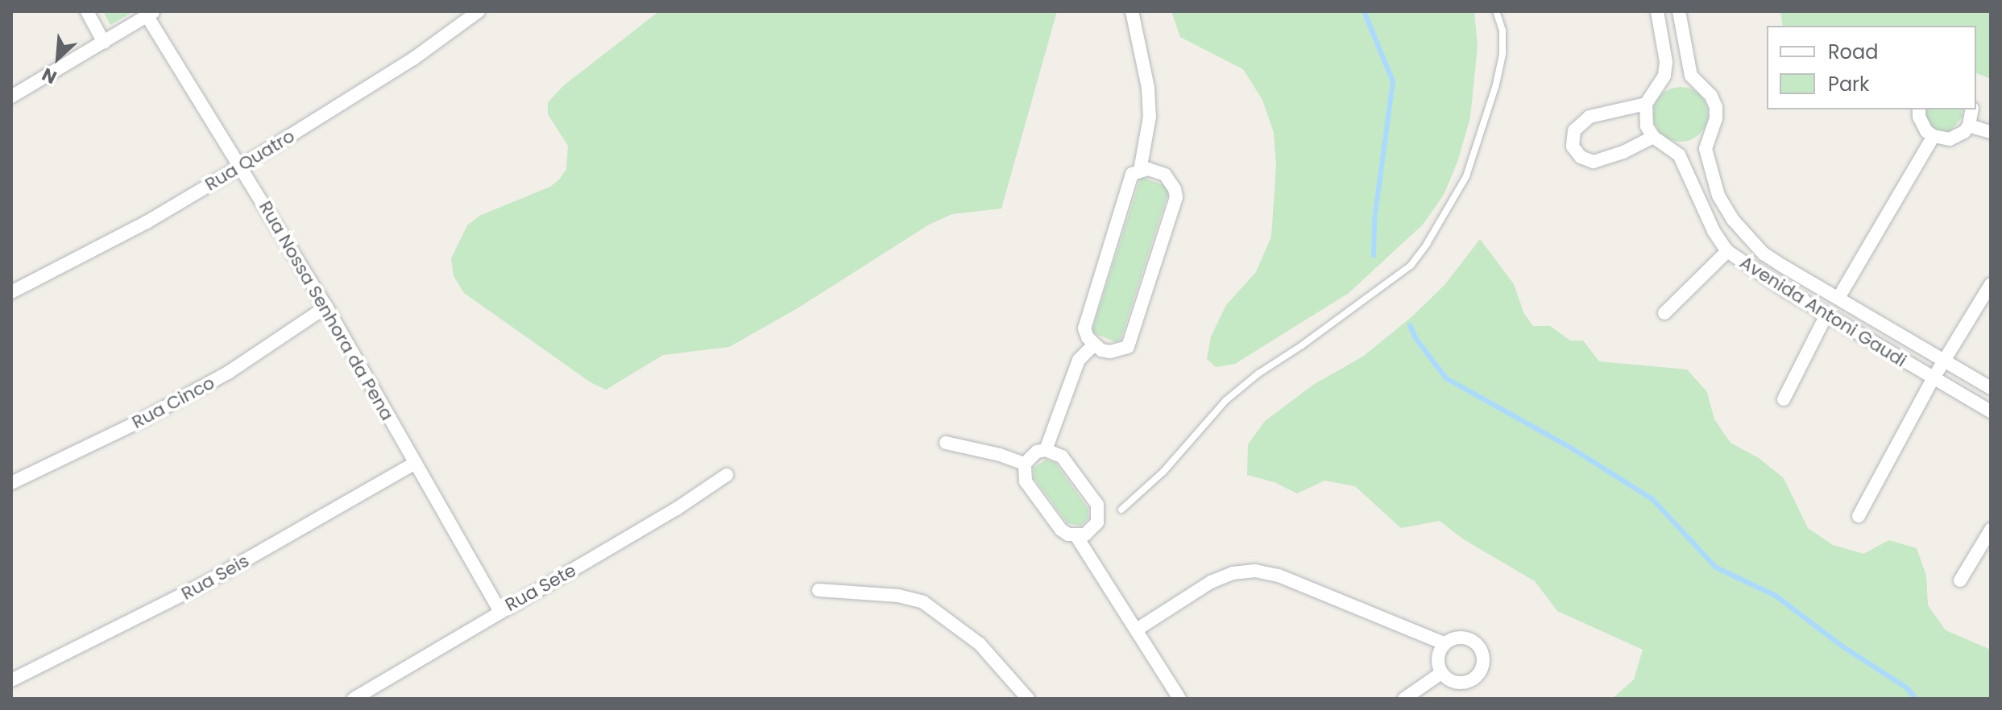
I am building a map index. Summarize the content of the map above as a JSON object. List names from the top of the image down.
{
  "streets": {
    "street": [
      "Rua Quatro",
      "Rua Nossa Senhora da Pena",
      "Avenida Antoni Gaudi",
      "Rua Cinco",
      "Rua Seis",
      "Rua Sete"
    ]
  },
  "crossings": [
    ["Rua Quatro", "Rua Nossa Senhora da Pena"],
    ["Rua Nossa Senhora da Pena", "Rua Cinco"],
    ["Rua Nossa Senhora da Pena", "Rua Seis"],
    ["Rua Nossa Senhora da Pena", "Rua Sete"]
  ],
  "legend": ["Road", "Park"],
  "north": "bottom left"
}
